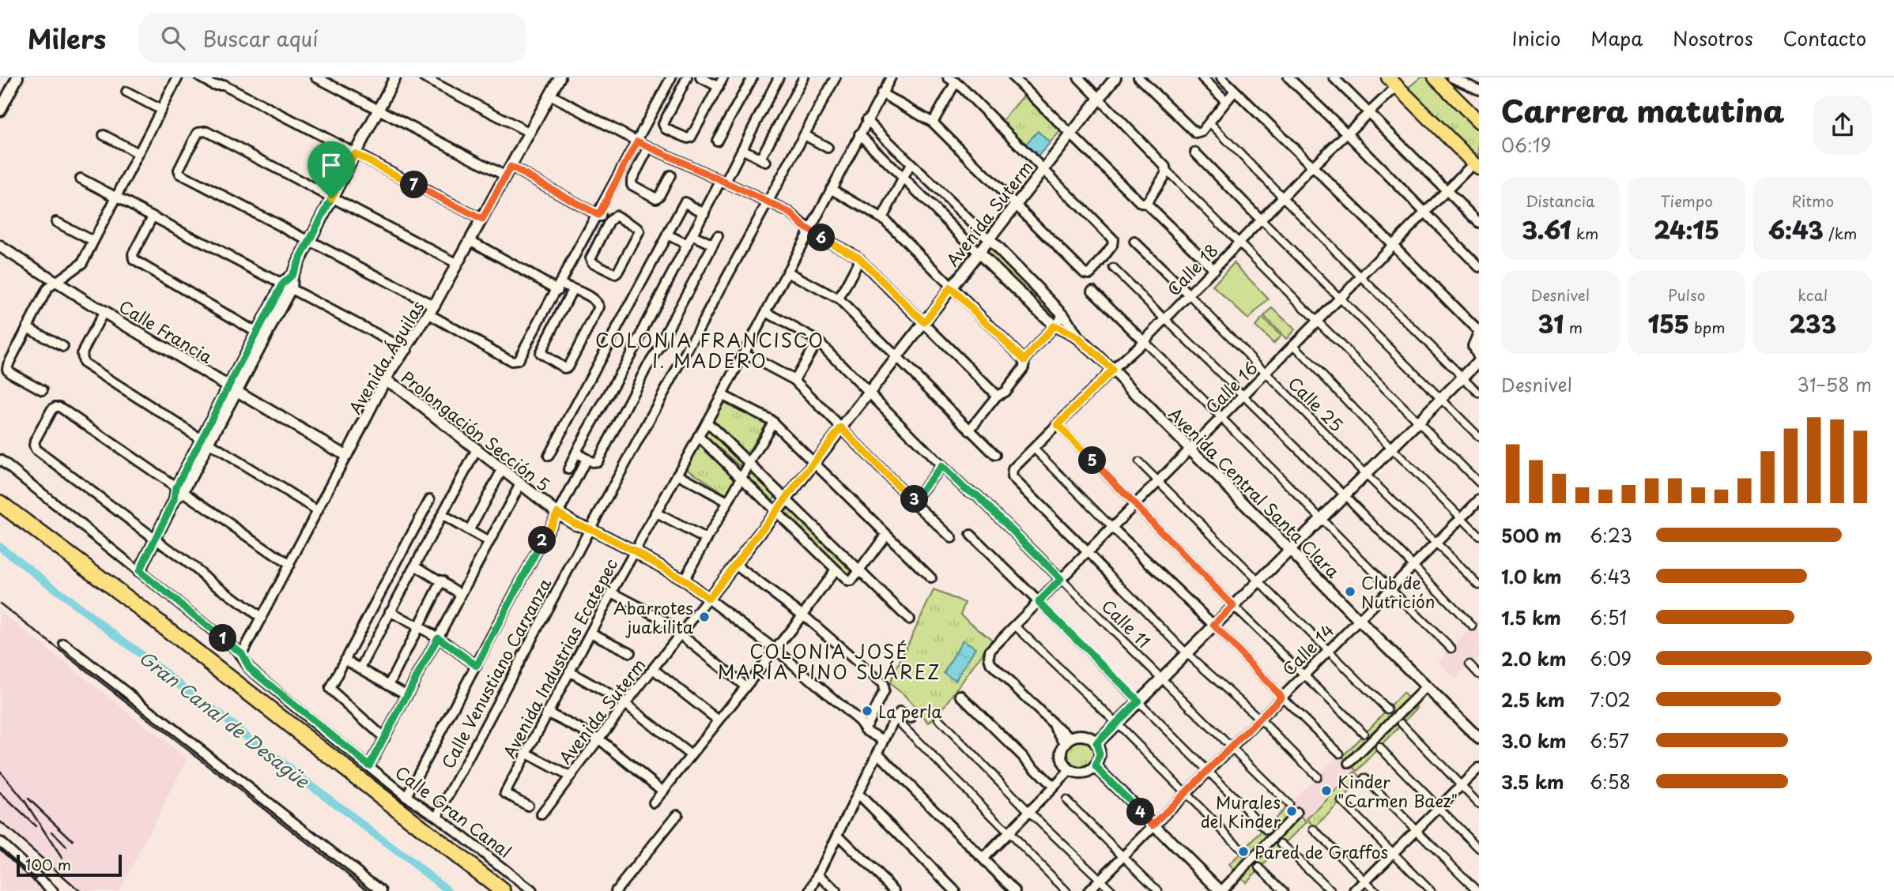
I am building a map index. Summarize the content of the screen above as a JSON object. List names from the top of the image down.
{
  "streets": {
    "street": [
      "Avenida Suterm",
      "Calle 18",
      "Calle Francia",
      "Avenida Águilas",
      "Calle 16",
      "Calle 25",
      "Prolongación Sección 5",
      "Avenida Central Santa Clara",
      "Calle 11",
      "Calle 14",
      "Avenida Industrias Ecatepec",
      "Calle Venustiano Carranza",
      "Calle Gran Canal"
    ]
  },
  "crossings": [
    ["Avenida Suterm", "Prolongación Sección 5"],
    ["Avenida Suterm", "Avenida Central Santa Clara"],
    ["Avenida Suterm", "Calle 11"],
    ["Calle 18", "Calle 16"],
    ["Calle 18", "Calle 25"],
    ["Calle 18", "Avenida Central Santa Clara"],
    ["Calle Francia", "Avenida Águilas"],
    ["Avenida Águilas", "Prolongación Sección 5"],
    ["Avenida Águilas", "Calle Gran Canal"],
    ["Calle 16", "Calle 25"],
    ["Calle 16", "Avenida Central Santa Clara"],
    ["Calle 16", "Calle 11"],
    ["Calle 25", "Calle 14"],
    ["Prolongación Sección 5", "Avenida Industrias Ecatepec"],
    ["Prolongación Sección 5", "Calle Venustiano Carranza"],
    ["Avenida Central Santa Clara", "Calle 14"],
    ["Avenida Central Santa Clara", "Avenida Industrias Ecatepec"],
    ["Calle 11", "Calle 14"],
    ["Calle 11", "Avenida Industrias Ecatepec"],
    ["Calle Venustiano Carranza", "Calle Gran Canal"]
  ],
  "districts": ["COLONIA FRANCISCO I. MADERO", "COLONIA JOSÉ MARÍA PINO SUÁREZ"],
  "water": ["Gran Canal de Desagüe"],
  "places": [
    "Club de Nutrición",
    "Abarrotes juakilita",
    "La perla",
    "Kinder \"Carmen Baez\"",
    "Murales del Kinder",
    "Pared de Graffos"
  ],
  "scale_bar": "100 m",
  "page": {
    "header": "Milers",
    "search": "Buscar aquí",
    "nav": [
      "Inicio",
      "Mapa",
      "Nosotros",
      "Contacto"
    ],
    "heading": ["Carrera matutina", "06:19"],
    "pins": [
      "7",
      "6",
      "5",
      "3",
      "2",
      "1",
      "4"
    ],
    "stats": [
      ["Distancia", "3.61 km"],
      ["Tiempo", "24:15"],
      ["Ritmo", "6:43 /km"],
      ["Desnivel", "31 m"],
      ["Pulso", "155 bpm"],
      ["kcal", "233"]
    ],
    "chart": ["Desnivel", "31–58 m"],
    "list": [
      {
        "name": "500 m",
        "note": "6:23"
      },
      {
        "name": "1.0 km",
        "note": "6:43"
      },
      {
        "name": "1.5 km",
        "note": "6:51"
      },
      {
        "name": "2.0 km",
        "note": "6:09"
      },
      {
        "name": "2.5 km",
        "note": "7:02"
      },
      {
        "name": "3.0 km",
        "note": "6:57"
      },
      {
        "name": "3.5 km",
        "note": "6:58"
      }
    ],
    "scale": "100 m"
  }
}
